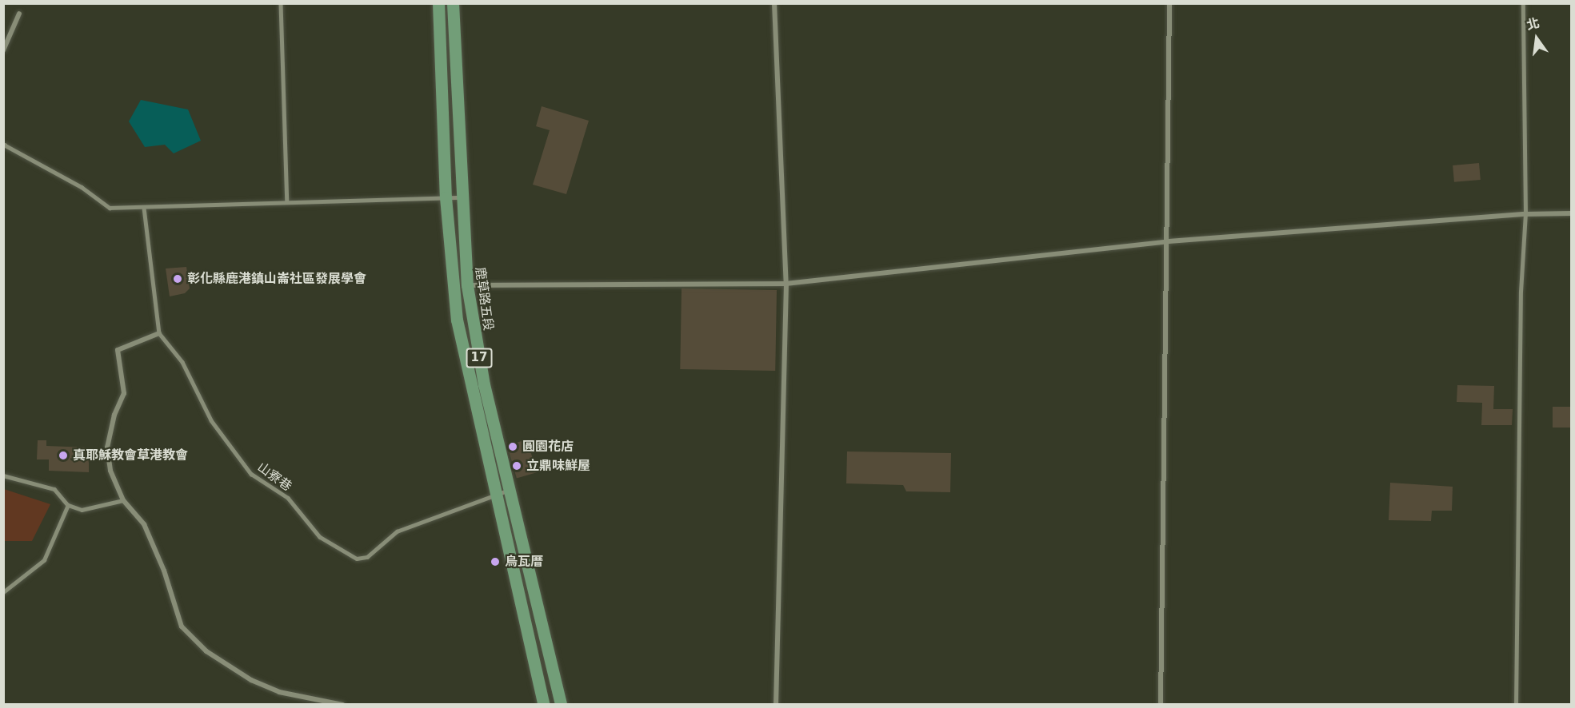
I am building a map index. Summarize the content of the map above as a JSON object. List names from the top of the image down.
{
  "streets": {
    "main road": ["鹿草路五段", "17"],
    "lane": ["山寮巷"]
  },
  "crossings": [
    ["鹿草路五段", "山寮巷"],
    ["17", "山寮巷"]
  ],
  "places": [
    "彰化縣鹿港鎮山崙社區發展學會",
    "圓園花店",
    "真耶穌教會草港教會",
    "立鼎味鮮屋",
    "烏瓦厝"
  ],
  "north": "top"
}
